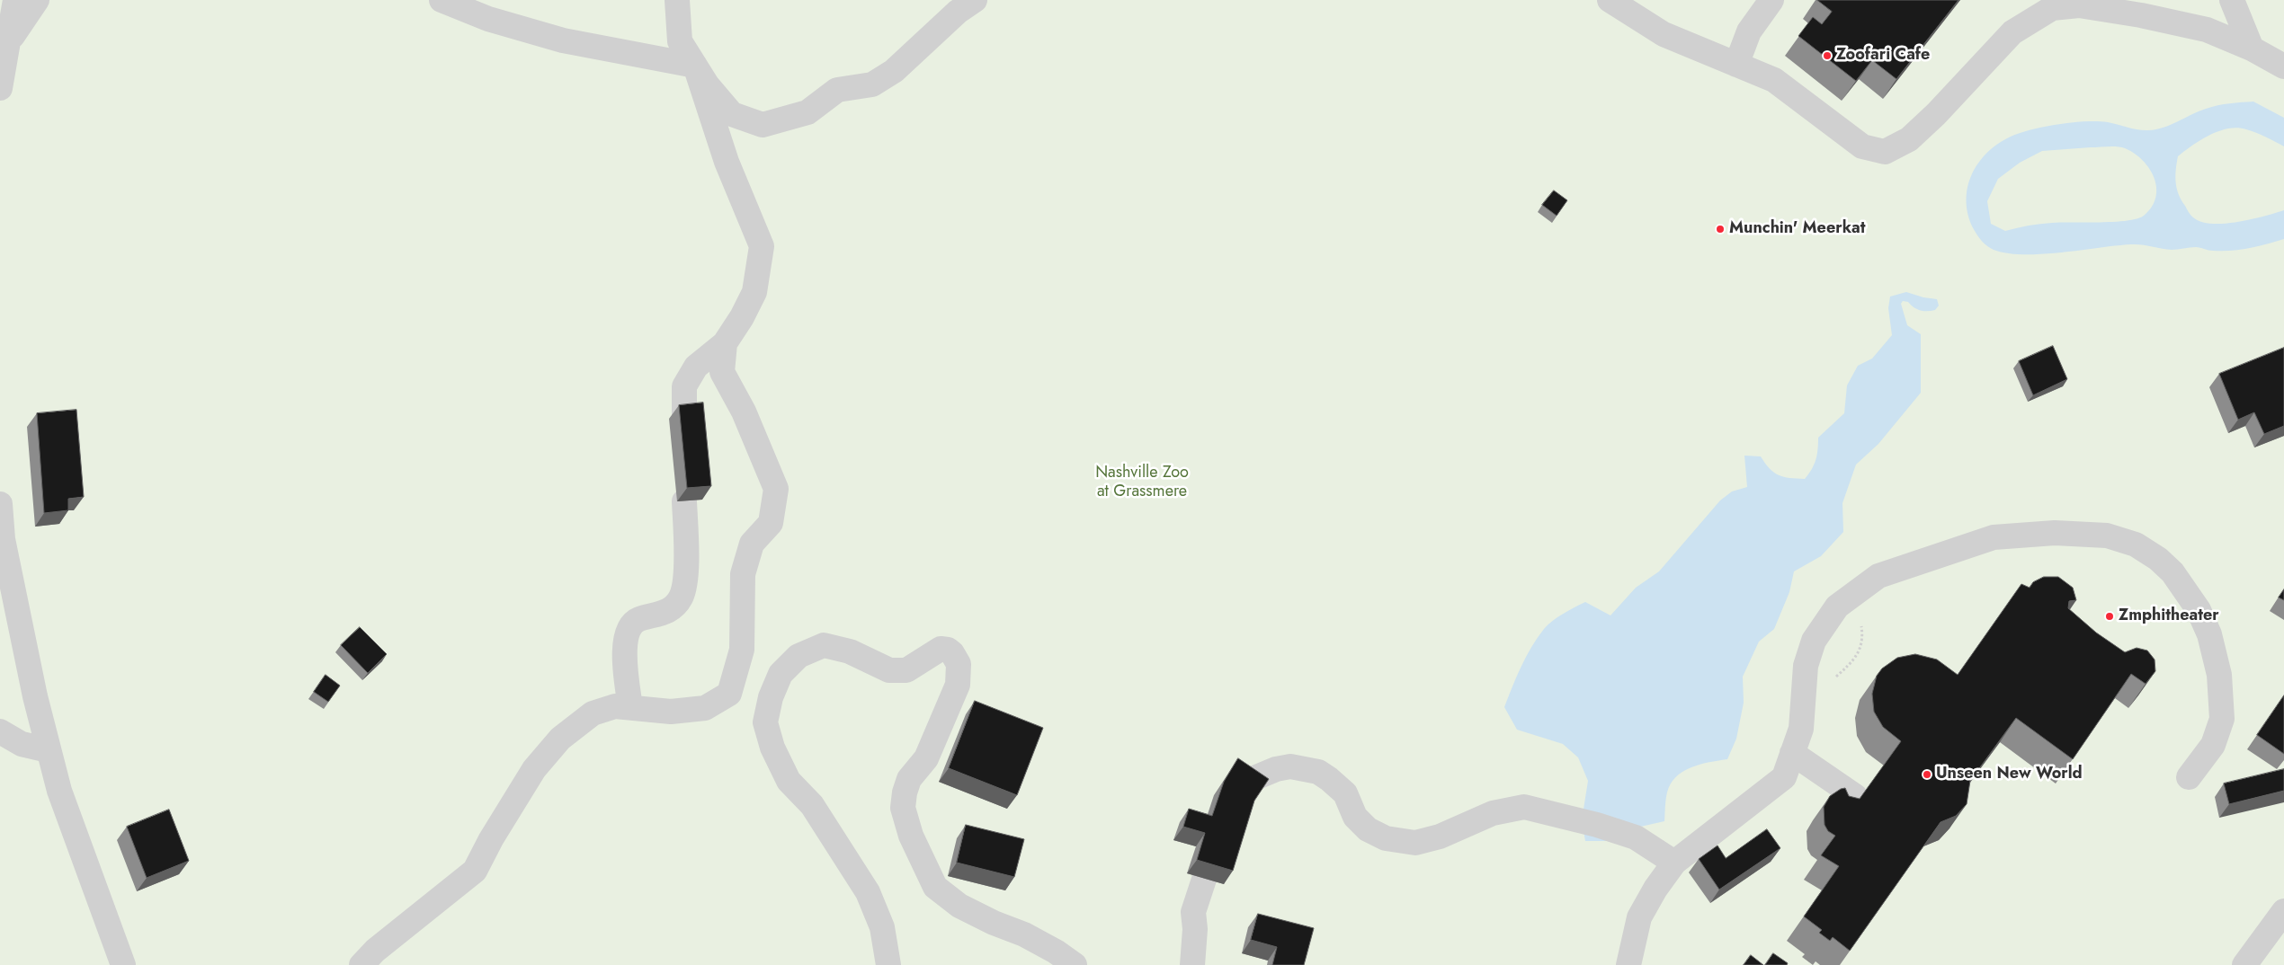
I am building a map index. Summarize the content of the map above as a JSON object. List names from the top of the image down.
{
  "parks": ["Nashville Zoo at Grassmere"],
  "places": [
    "Zoofari Cafe",
    "Munchin' Meerkat",
    "Zmphitheater",
    "Unseen New World"
  ]
}
